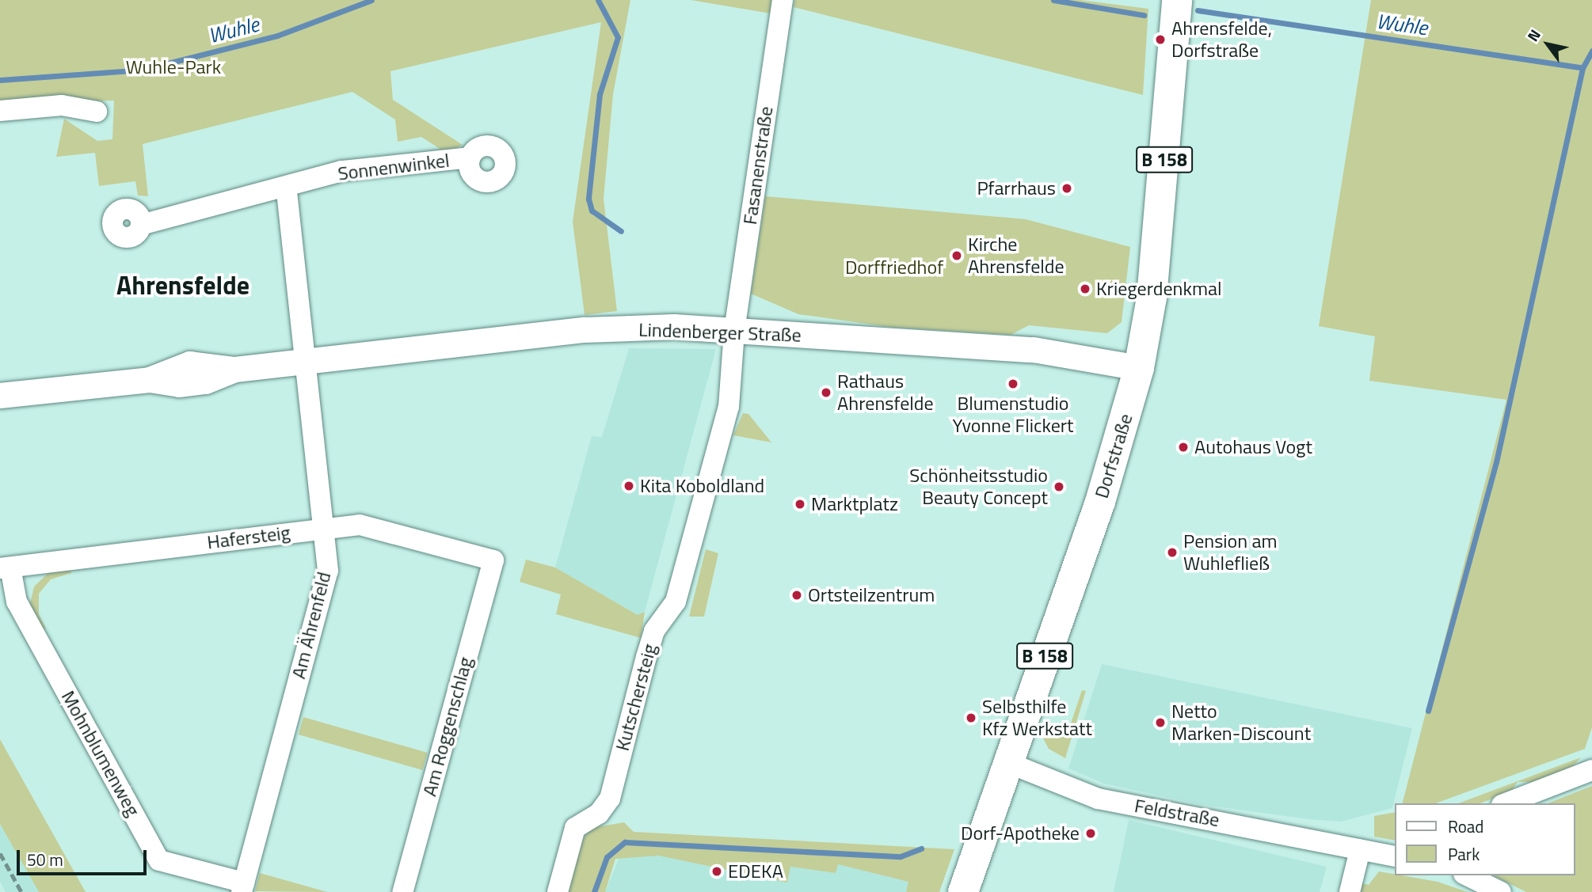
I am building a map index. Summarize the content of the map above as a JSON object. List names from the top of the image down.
{
  "streets": {
    "main road": ["B 158", "Dorfstraße"],
    "street": [
      "Fasanenstraße",
      "Sonnenwinkel",
      "Lindenberger Straße",
      "Hafersteig",
      "Am Ährenfeld",
      "Kutschersteig",
      "Am Roggenschlag",
      "Mohnblumenweg",
      "Feldstraße"
    ]
  },
  "crossings": [
    ["Fasanenstraße", "Lindenberger Straße"],
    ["Fasanenstraße", "Kutschersteig"],
    ["Lindenberger Straße", "Dorfstraße"],
    ["Lindenberger Straße", "Am Ährenfeld"],
    ["Lindenberger Straße", "Kutschersteig"],
    ["Dorfstraße", "Feldstraße"],
    ["Hafersteig", "Am Ährenfeld"],
    ["Hafersteig", "Am Roggenschlag"],
    ["Hafersteig", "Mohnblumenweg"],
    ["Am Ährenfeld", "Mohnblumenweg"]
  ],
  "districts": ["Ahrensfelde"],
  "water": ["Wuhle"],
  "parks": ["Wuhle-Park", "Dorffriedhof"],
  "places": [
    "Ahrensfelde, Dorfstraße",
    "Pfarrhaus",
    "Kirche Ahrensfelde",
    "Kriegerdenkmal",
    "Blumenstudio Yvonne Flickert",
    "Rathaus Ahrensfelde",
    "Autohaus Vogt",
    "Kita Koboldland",
    "Schönheitsstudio Beauty Concept",
    "Marktplatz",
    "Pension am Wuhlefließ",
    "Ortsteilzentrum",
    "Selbsthilfe Kfz Werkstatt",
    "Netto Marken-Discount",
    "Dorf-Apotheke",
    "EDEKA"
  ],
  "legend": ["Road", "Park"],
  "scale_bar": "50 m",
  "north": "top left"
}
